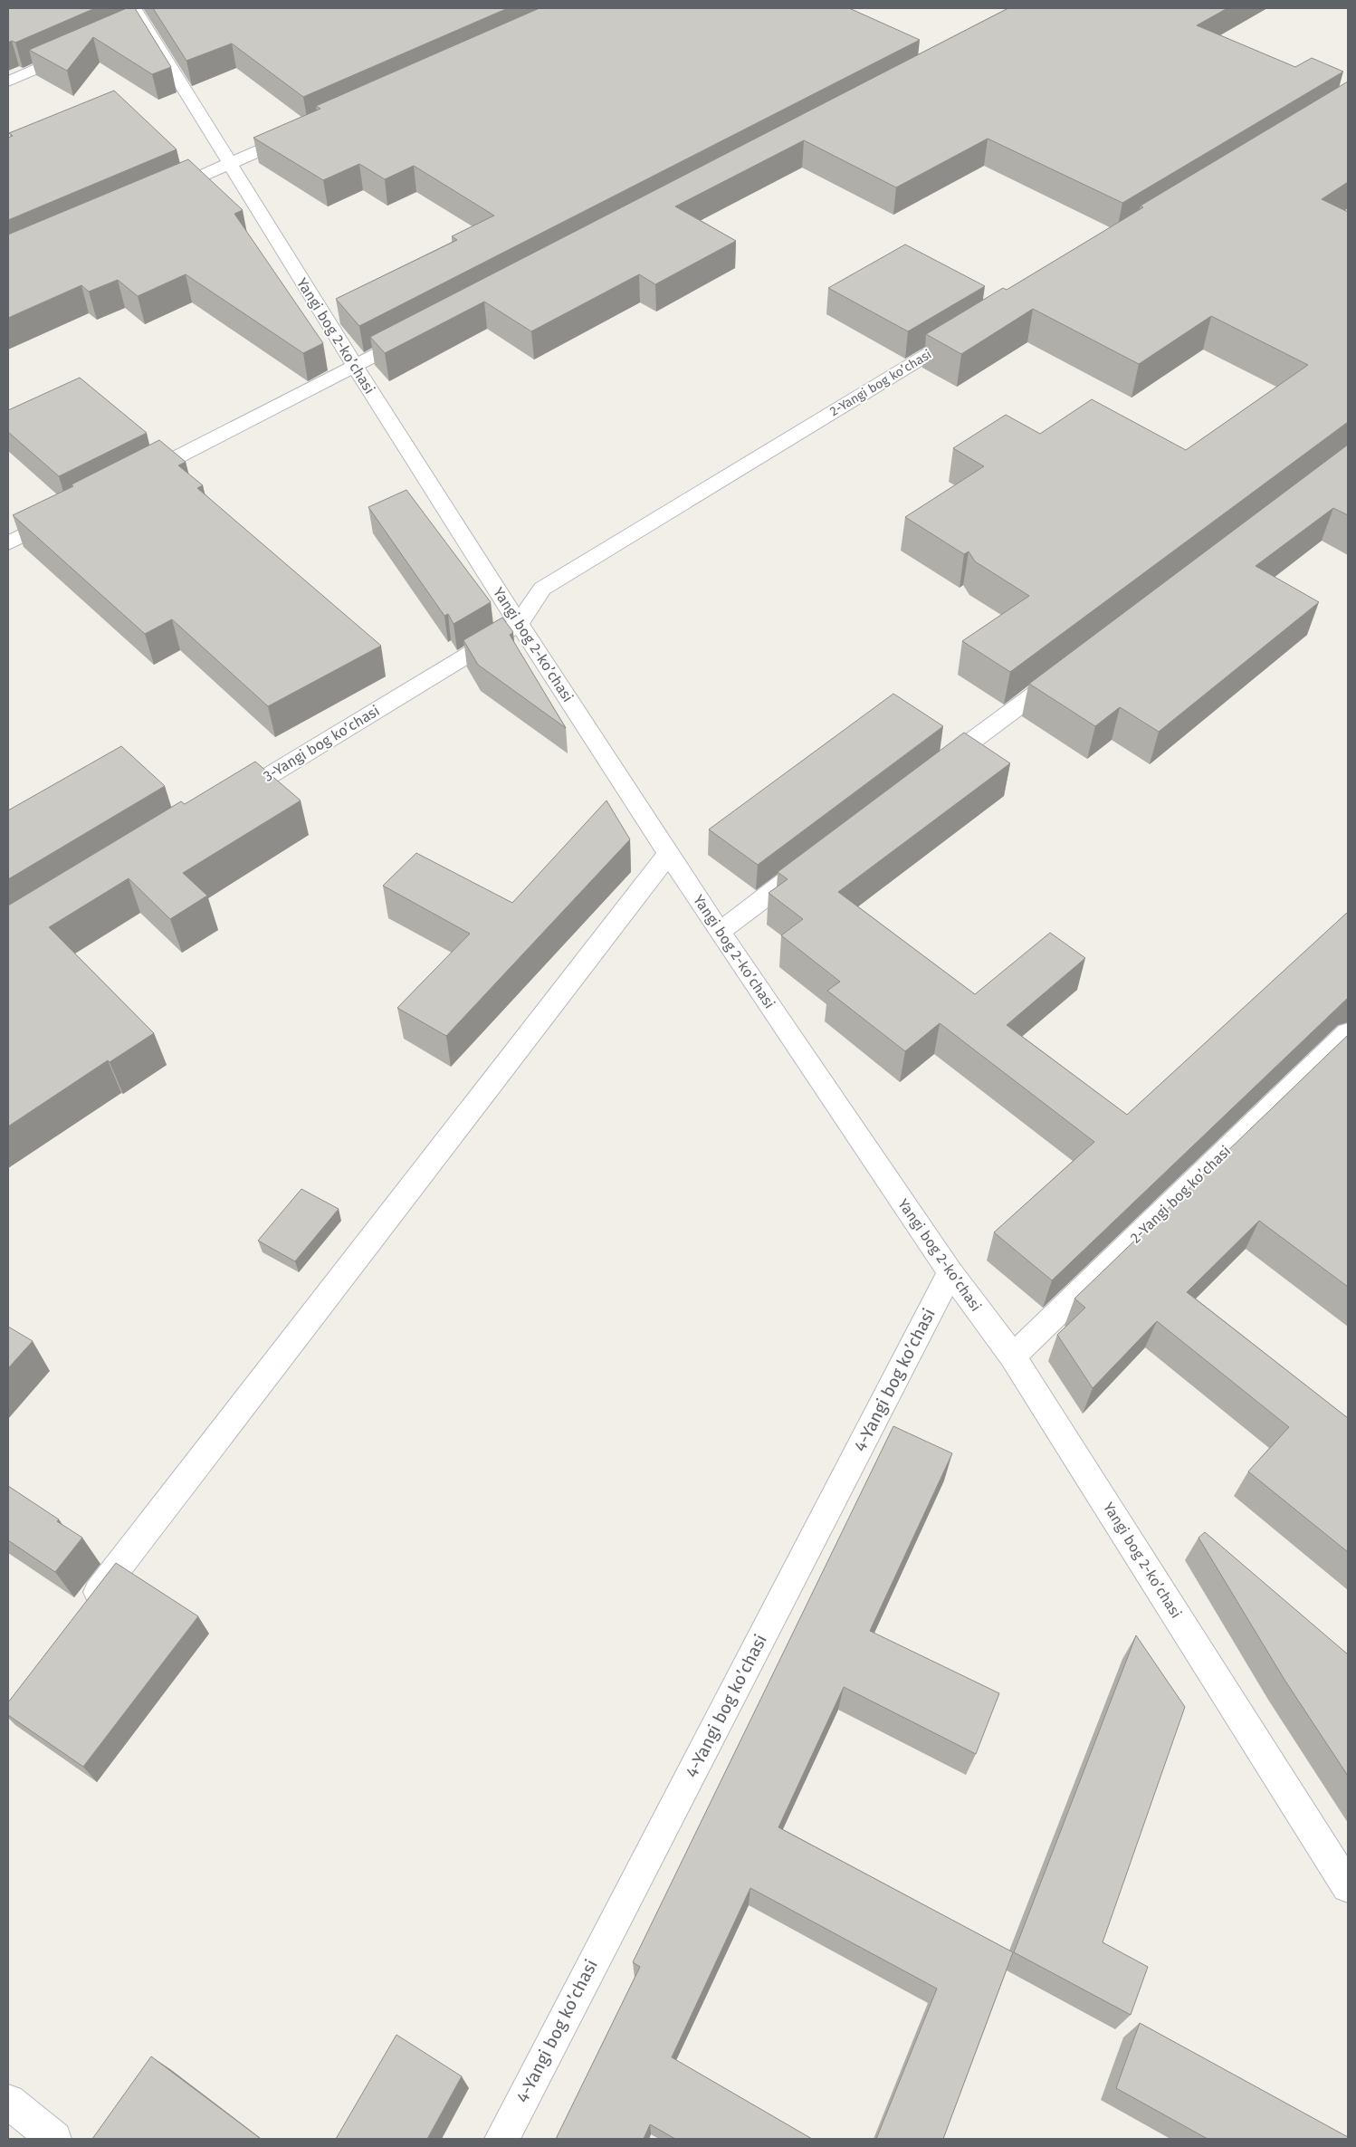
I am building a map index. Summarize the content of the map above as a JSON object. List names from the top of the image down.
{
  "streets": {
    "street": [
      "Yangi bog 2-koʼchasi",
      "2-Yangi bog koʼchasi",
      "3-Yangi bog koʼchasi",
      "4-Yangi bog koʼchasi"
    ]
  },
  "crossings": [
    ["Yangi bog 2-koʼchasi", "2-Yangi bog koʼchasi"],
    ["Yangi bog 2-koʼchasi", "3-Yangi bog koʼchasi"],
    ["Yangi bog 2-koʼchasi", "4-Yangi bog koʼchasi"],
    ["2-Yangi bog koʼchasi", "3-Yangi bog koʼchasi"]
  ]
}
